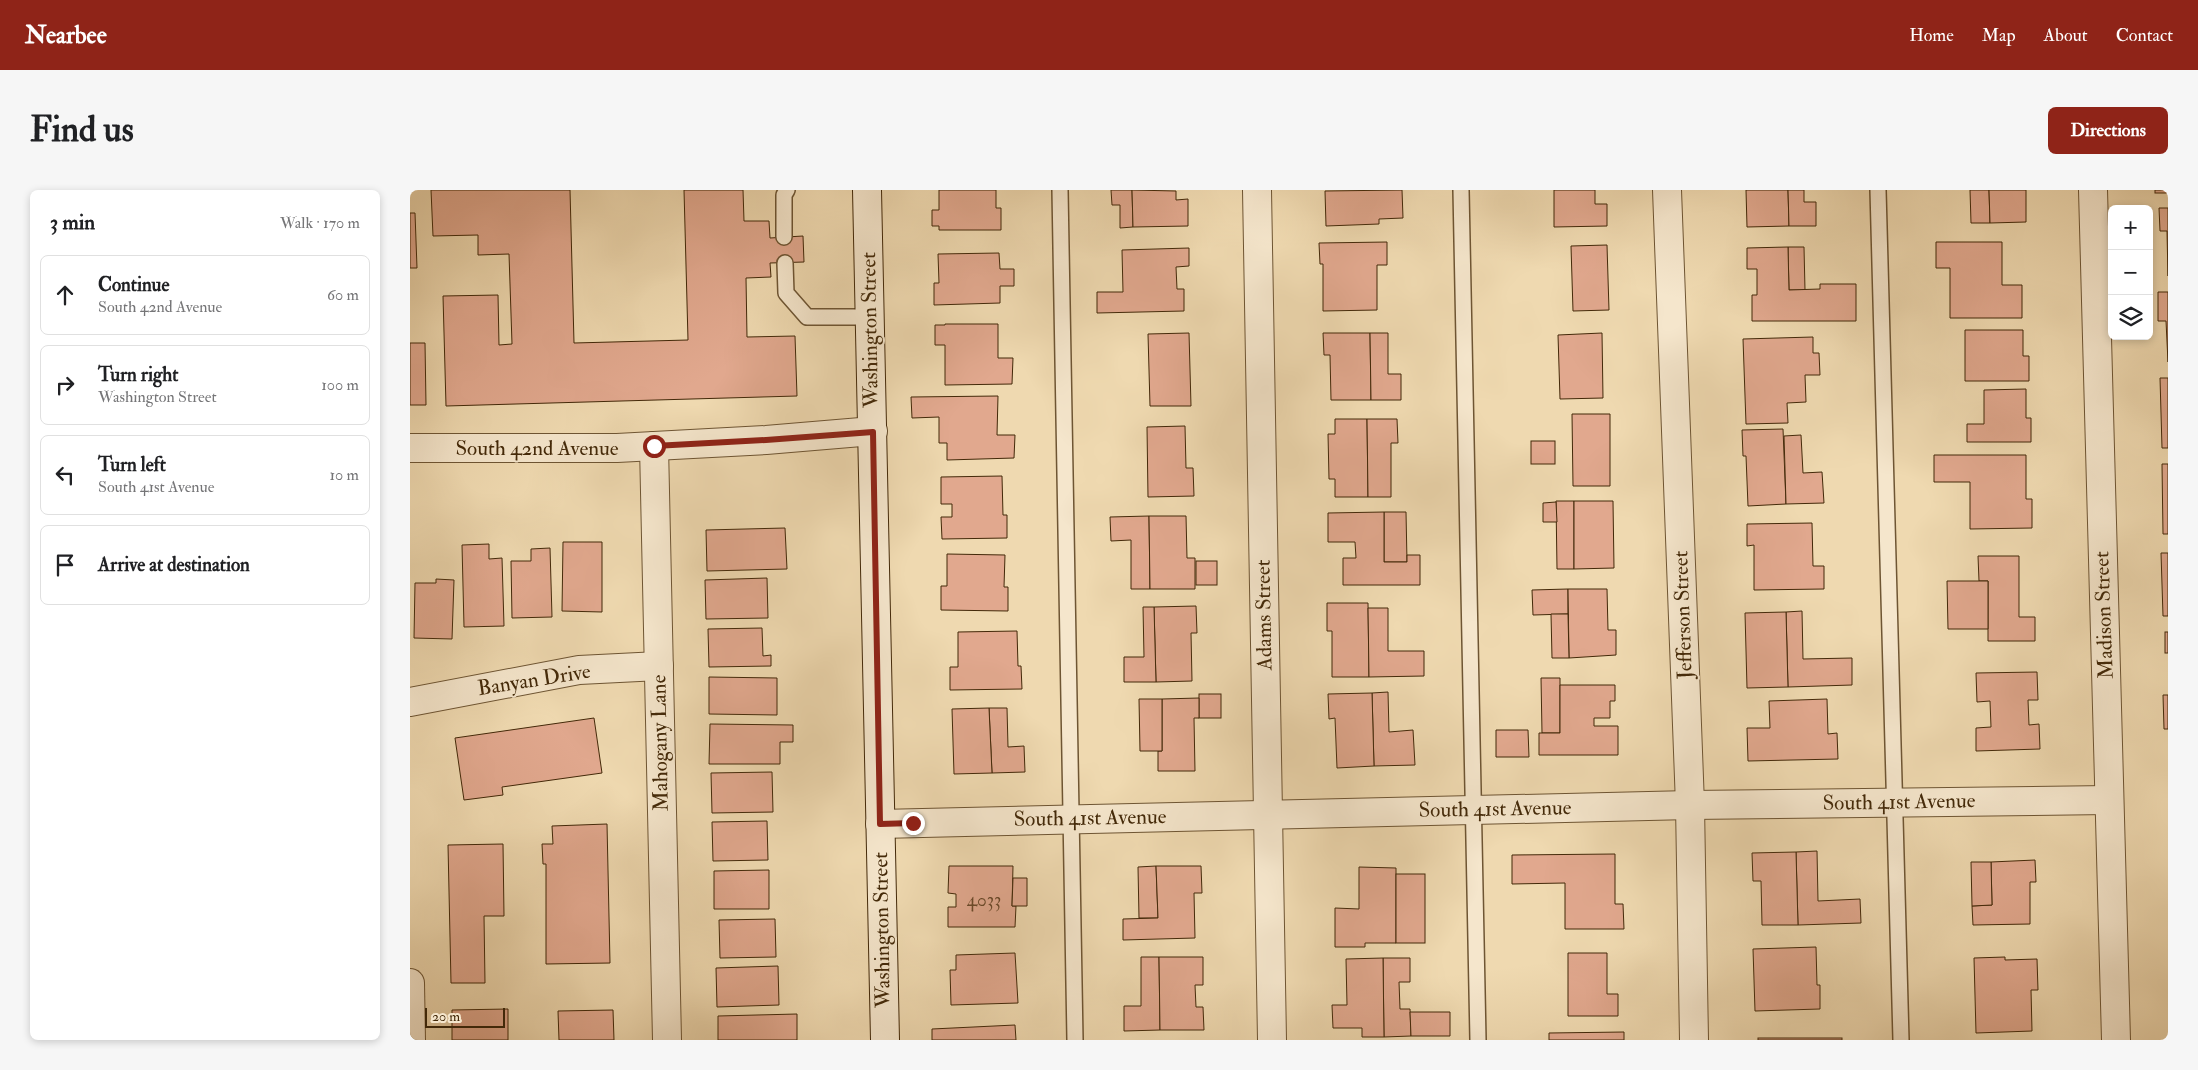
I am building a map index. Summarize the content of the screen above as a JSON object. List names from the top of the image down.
{
  "streets": {
    "street": [
      "Washington Street",
      "South 42nd Avenue",
      "Adams Street",
      "Jefferson Street",
      "Madison Street",
      "Banyan Drive",
      "Mahogany Lane",
      "South 41st Avenue"
    ]
  },
  "crossings": [
    ["Washington Street", "South 42nd Avenue"],
    ["Washington Street", "South 41st Avenue"],
    ["South 42nd Avenue", "Mahogany Lane"],
    ["Adams Street", "South 41st Avenue"],
    ["Jefferson Street", "South 41st Avenue"],
    ["Madison Street", "South 41st Avenue"],
    ["Banyan Drive", "Mahogany Lane"]
  ],
  "house_numbers": ["4033"],
  "scale_bar": "20 m",
  "page": {
    "header": "Nearbee",
    "nav": [
      "Home",
      "Map",
      "About",
      "Contact"
    ],
    "buttons": "Directions",
    "title": "Find us",
    "heading": ["3 min", "Walk · 170 m"],
    "map_buttons": ["+", "−"],
    "list": [
      ["Continue", "South 42nd Avenue", "60 m"],
      ["Turn right", "Washington Street", "100 m"],
      ["Turn left", "South 41st Avenue", "10 m"],
      "Arrive at destination"
    ],
    "scale": "20 m"
  }
}
